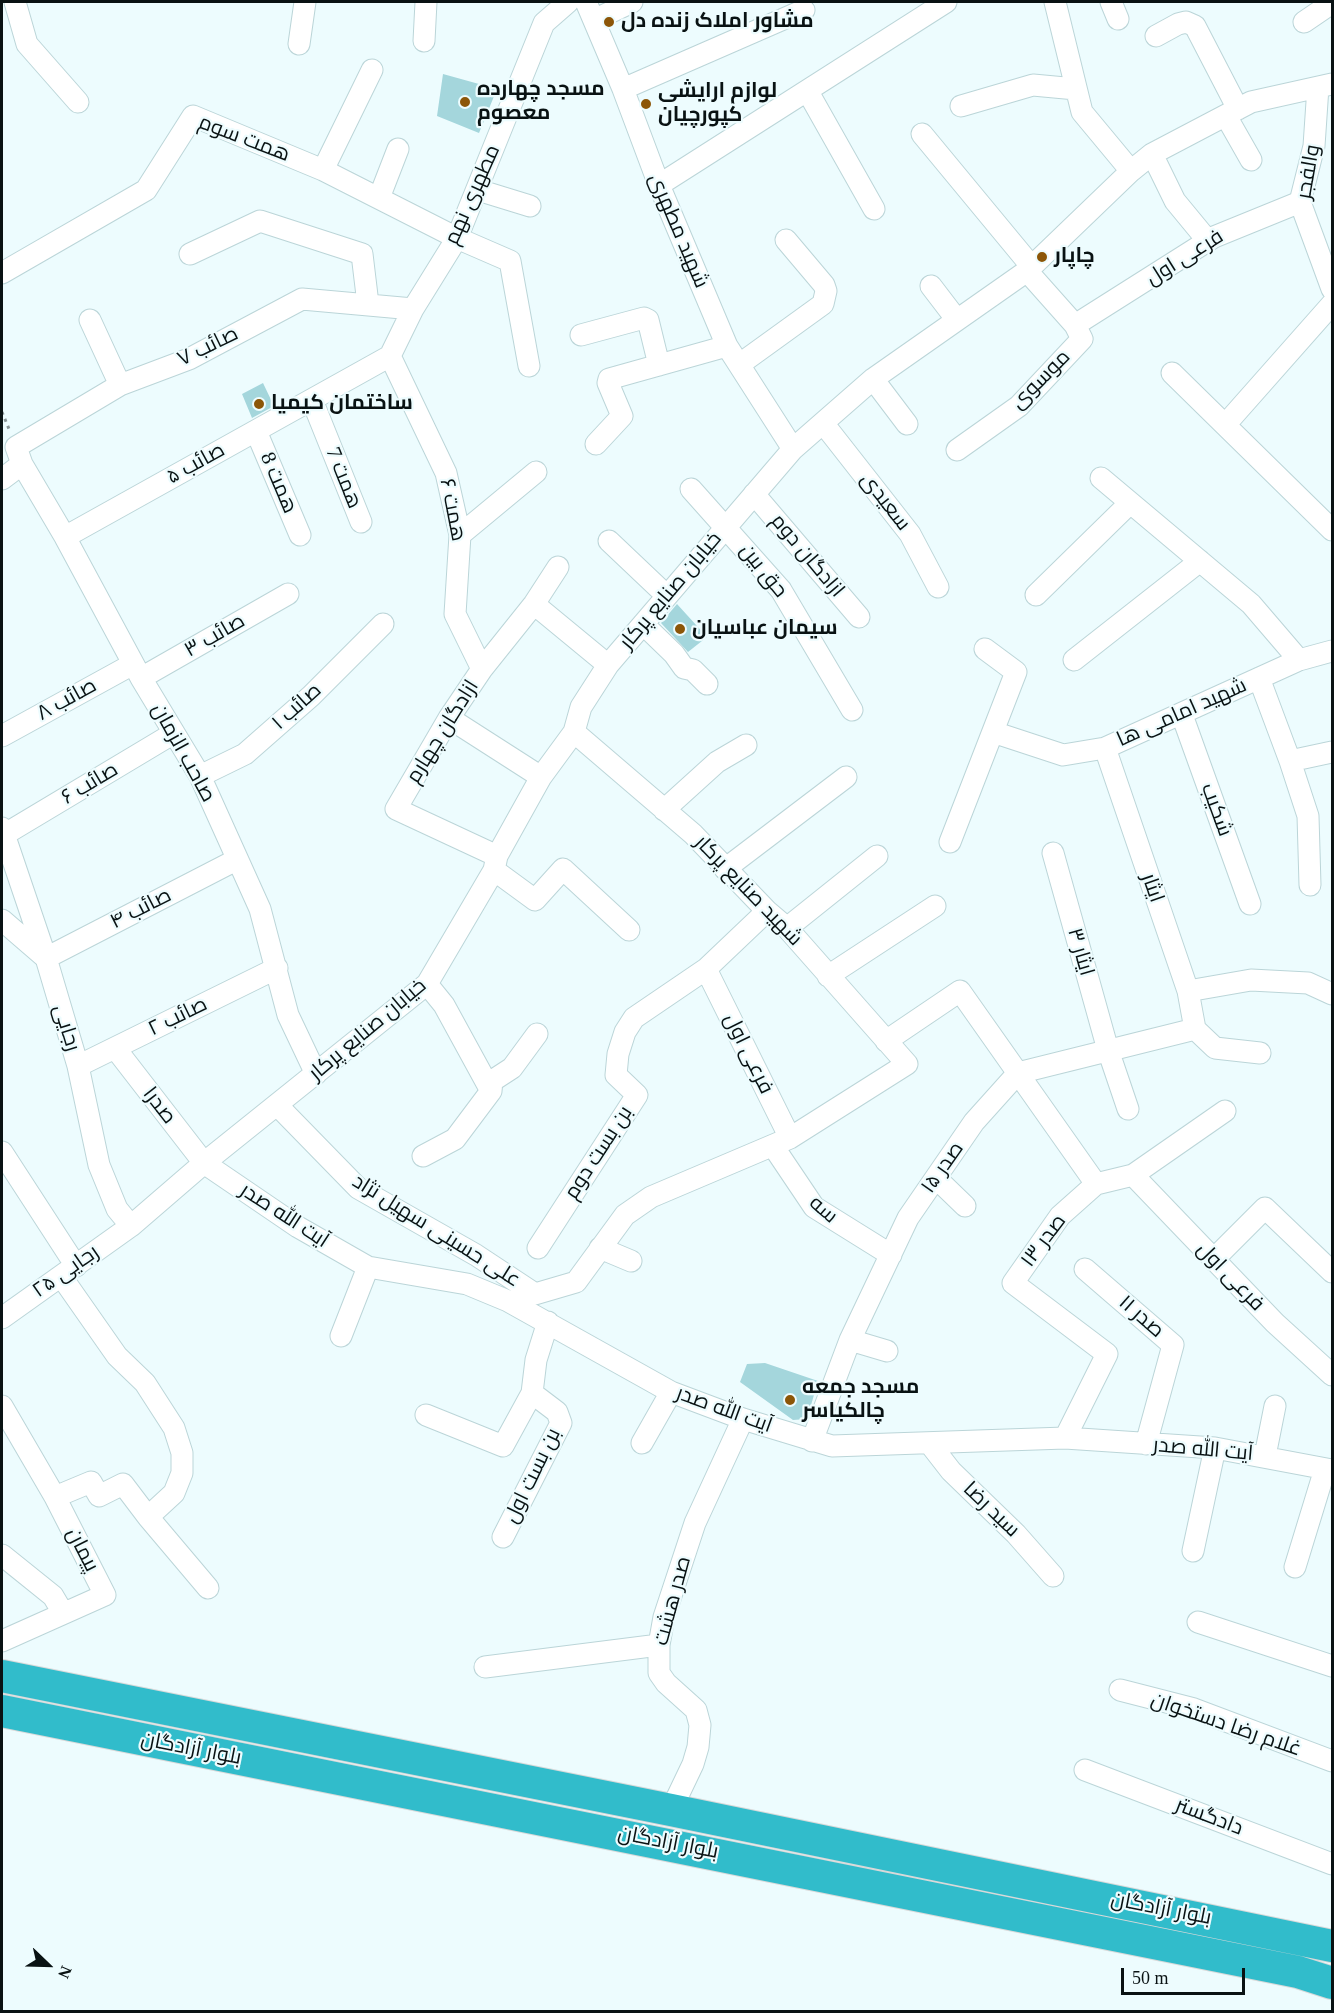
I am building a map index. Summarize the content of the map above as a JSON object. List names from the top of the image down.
{
  "streets": {
    "highway": ["بلوار آزادگان"],
    "street": [
      "همت سوم",
      "والفجر",
      "مطهری نهم",
      "شهید مطهری",
      "فرعی اول",
      "صائب ۷",
      "موسوی",
      "صائب ۵",
      "همت 7",
      "همت 8",
      "سعیدی",
      "همت ۶",
      "ازادگان دوم",
      "حق بین",
      "خیابان صنایع پرکار",
      "صائب ۳",
      "صائب ۸",
      "صائب ۱",
      "شهید امامی ها",
      "ازادگان چهارم",
      "صاحب الزمان",
      "صائب ۶",
      "شکیب",
      "ایثار",
      "شهید صنایع پرکار",
      "صائب ۴",
      "ایثار ۳",
      "صائب ۲",
      "رجایی",
      "صدرا",
      "بن بست دوم",
      "صدر ۱۵",
      "سه",
      "آیت الله صدر",
      "علی حسینی سهیل نژاد",
      "صدر ۱۳",
      "رجایی ۲۵",
      "صدر ۱۱",
      "بن بست اول",
      "سید رضا",
      "پیمان",
      "صدر هشت",
      "غلام رضا دستخوان",
      "دادگستر"
    ]
  },
  "crossings": [
    ["همت سوم", "مطهری نهم"],
    ["والفجر", "فرعی اول"],
    ["والفجر", "خیابان صنایع پرکار"],
    ["مطهری نهم", "صائب ۷"],
    ["مطهری نهم", "صائب ۵"],
    ["مطهری نهم", "همت ۶"],
    ["شهید مطهری", "خیابان صنایع پرکار"],
    ["فرعی اول", "موسوی"],
    ["فرعی اول", "بن بست دوم"],
    ["فرعی اول", "سه"],
    ["فرعی اول", "علی حسینی سهیل نژاد"],
    ["فرعی اول", "صدر ۱۳"],
    ["صائب ۷", "صاحب الزمان"],
    ["موسوی", "خیابان صنایع پرکار"],
    ["صائب ۵", "همت 7"],
    ["صائب ۵", "همت 8"],
    ["صائب ۵", "همت ۶"],
    ["صائب ۵", "صاحب الزمان"],
    ["سعیدی", "خیابان صنایع پرکار"],
    ["همت ۶", "ازادگان چهارم"],
    ["ازادگان دوم", "خیابان صنایع پرکار"],
    ["حق بین", "خیابان صنایع پرکار"],
    ["خیابان صنایع پرکار", "ازادگان چهارم"],
    ["خیابان صنایع پرکار", "صاحب الزمان"],
    ["خیابان صنایع پرکار", "شهید صنایع پرکار"],
    ["خیابان صنایع پرکار", "رجایی"],
    ["خیابان صنایع پرکار", "صدرا"],
    ["خیابان صنایع پرکار", "آیت الله صدر"],
    ["خیابان صنایع پرکار", "علی حسینی سهیل نژاد"],
    ["خیابان صنایع پرکار", "رجایی ۲۵"],
    ["صائب ۳", "صائب ۸"],
    ["صائب ۳", "صاحب الزمان"],
    ["صائب ۸", "صاحب الزمان"],
    ["صائب ۱", "صاحب الزمان"],
    ["شهید امامی ها", "شکیب"],
    ["شهید امامی ها", "ایثار"],
    ["صاحب الزمان", "صائب ۶"],
    ["صاحب الزمان", "صائب ۴"],
    ["صاحب الزمان", "صائب ۲"],
    ["صائب ۶", "رجایی"],
    ["شهید صنایع پرکار", "بن بست دوم"],
    ["شهید صنایع پرکار", "علی حسینی سهیل نژاد"],
    ["صائب ۴", "رجایی"],
    ["صائب ۲", "رجایی"],
    ["صائب ۲", "صدرا"],
    ["رجایی", "رجایی ۲۵"],
    ["صدرا", "آیت الله صدر"],
    ["صدر ۱۵", "سه"],
    ["صدر ۱۵", "آیت الله صدر"],
    ["سه", "علی حسینی سهیل نژاد"],
    ["آیت الله صدر", "صدر ۱۳"],
    ["آیت الله صدر", "صدر ۱۱"],
    ["آیت الله صدر", "سید رضا"],
    ["آیت الله صدر", "صدر هشت"],
    ["صدر هشت", "بلوار آزادگان"]
  ],
  "places": [
    "مشاور املاک زنده دل",
    "مسجد چهارده معصوم",
    "لوازم ارایشی کپورچیان",
    "چاپار",
    "ساختمان کیمیا",
    "سیمان عباسیان",
    "مسجد جمعه چالکیاسر"
  ],
  "scale_bar": "50 m",
  "north": "bottom right"
}
